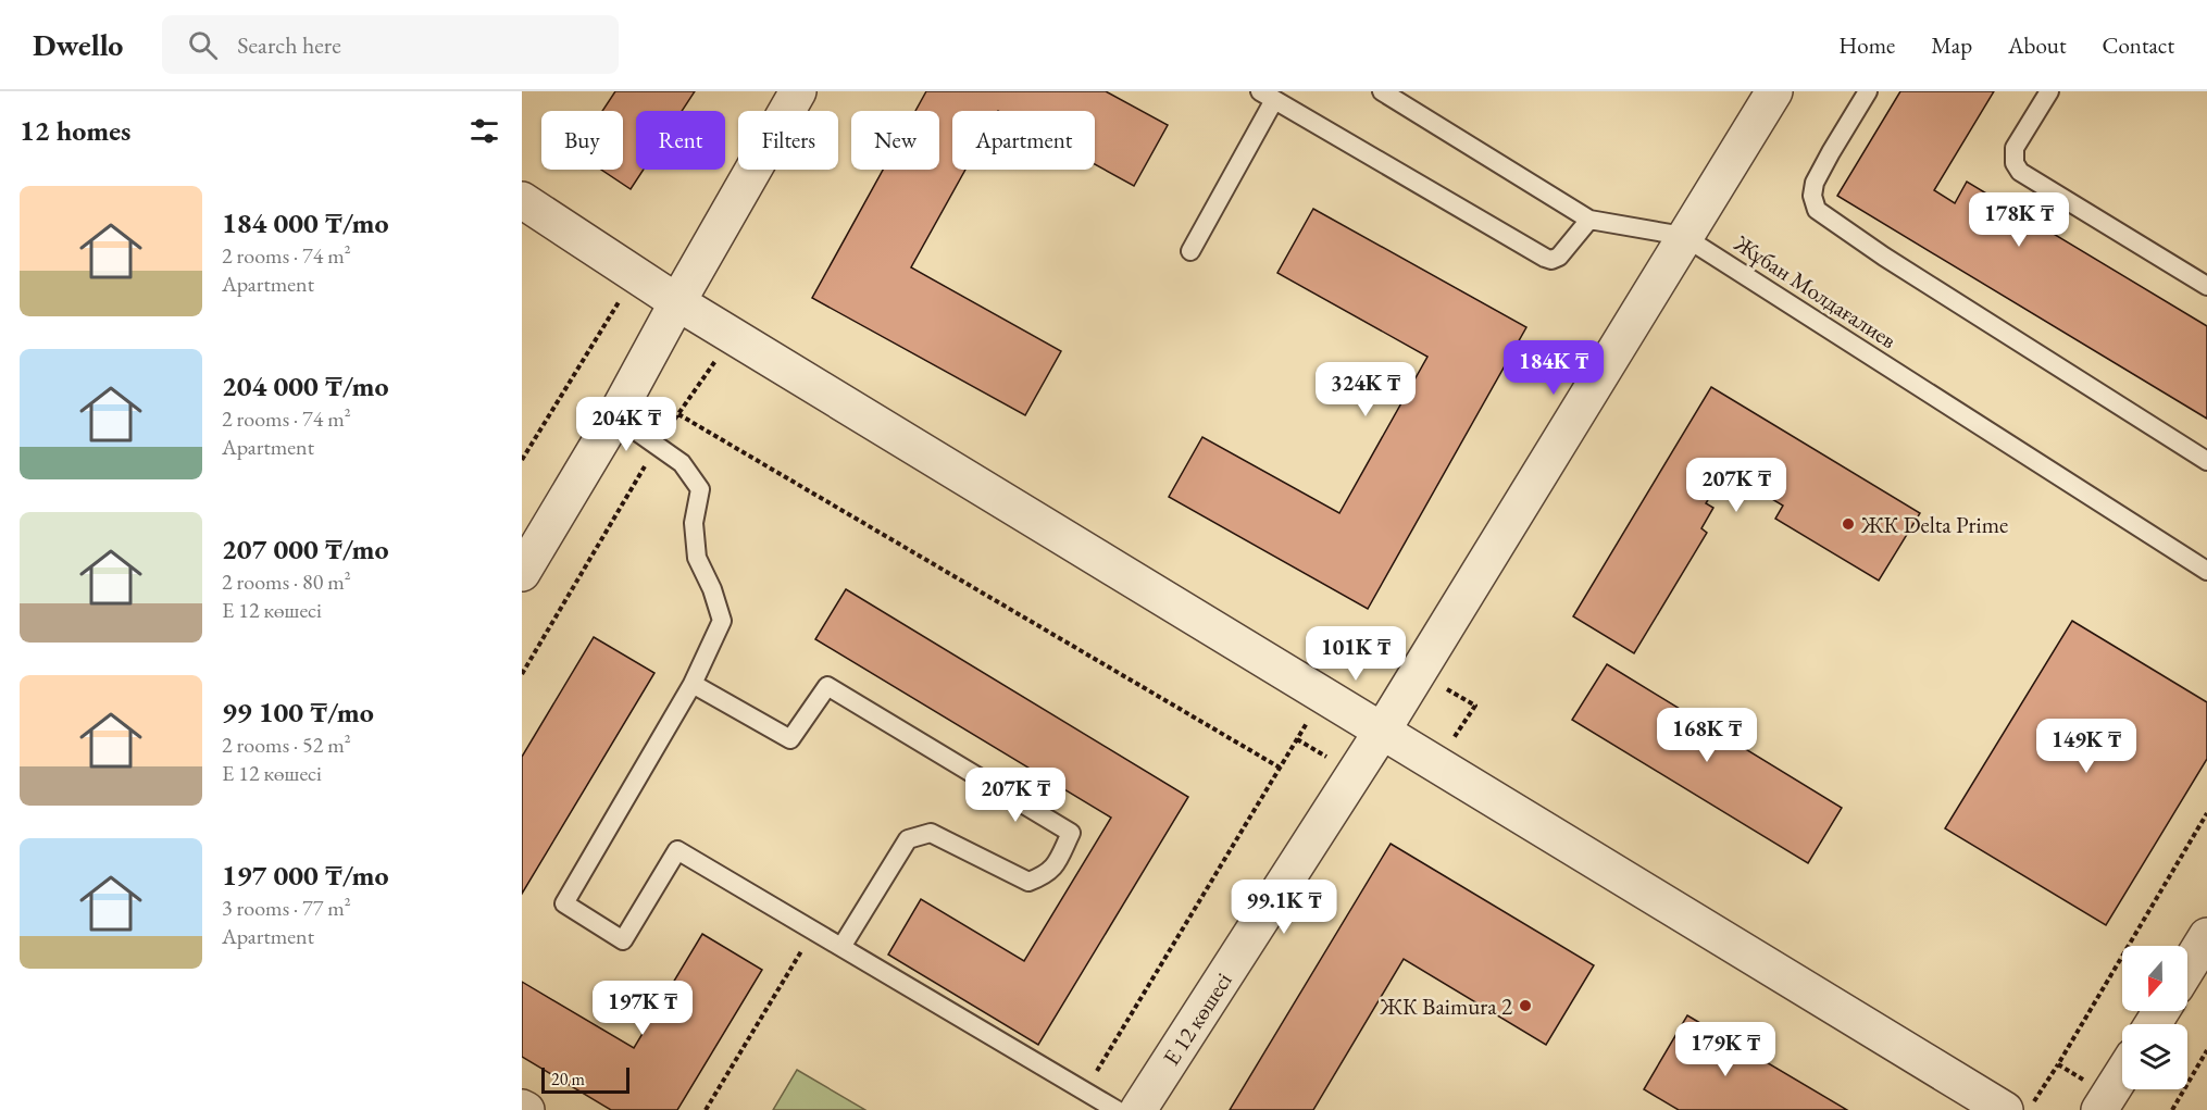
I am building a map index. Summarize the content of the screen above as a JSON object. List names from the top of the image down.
{
  "streets": {
    "street": ["Е 12 көшесі"],
    "lane": ["Жұбан Молдағалиев"]
  },
  "crossings": [
    ["Жұбан Молдағалиев", "Е 12 көшесі"]
  ],
  "places": ["ЖК Delta Prime", "ЖК Baimura 2"],
  "scale_bar": "20 m",
  "north": "bottom",
  "page": {
    "header": "Dwello",
    "search": "Search here",
    "nav": [
      "Home",
      "Map",
      "About",
      "Contact"
    ],
    "heading": "12 homes",
    "chip": [
      "Buy",
      "Rent",
      "Filters",
      "New",
      "Apartment"
    ],
    "list": [
      {
        "name": "184 000 ₸/mo",
        "note": "2 rooms · 74 m² · Apartment"
      },
      {
        "name": "204 000 ₸/mo",
        "note": "2 rooms · 74 m² · Apartment"
      },
      {
        "name": "207 000 ₸/mo",
        "note": "2 rooms · 80 m² · Е 12 көшесі"
      },
      {
        "name": "99 100 ₸/mo",
        "note": "2 rooms · 52 m² · Е 12 көшесі"
      },
      {
        "name": "197 000 ₸/mo",
        "note": "3 rooms · 77 m² · Apartment"
      }
    ],
    "price": [
      "178K ₸",
      "184K ₸",
      "324K ₸",
      "204K ₸",
      "207K ₸",
      "101K ₸",
      "168K ₸",
      "149K ₸",
      "207K ₸",
      "99.1K ₸",
      "197K ₸",
      "179K ₸"
    ],
    "scale": "20 m"
  }
}
